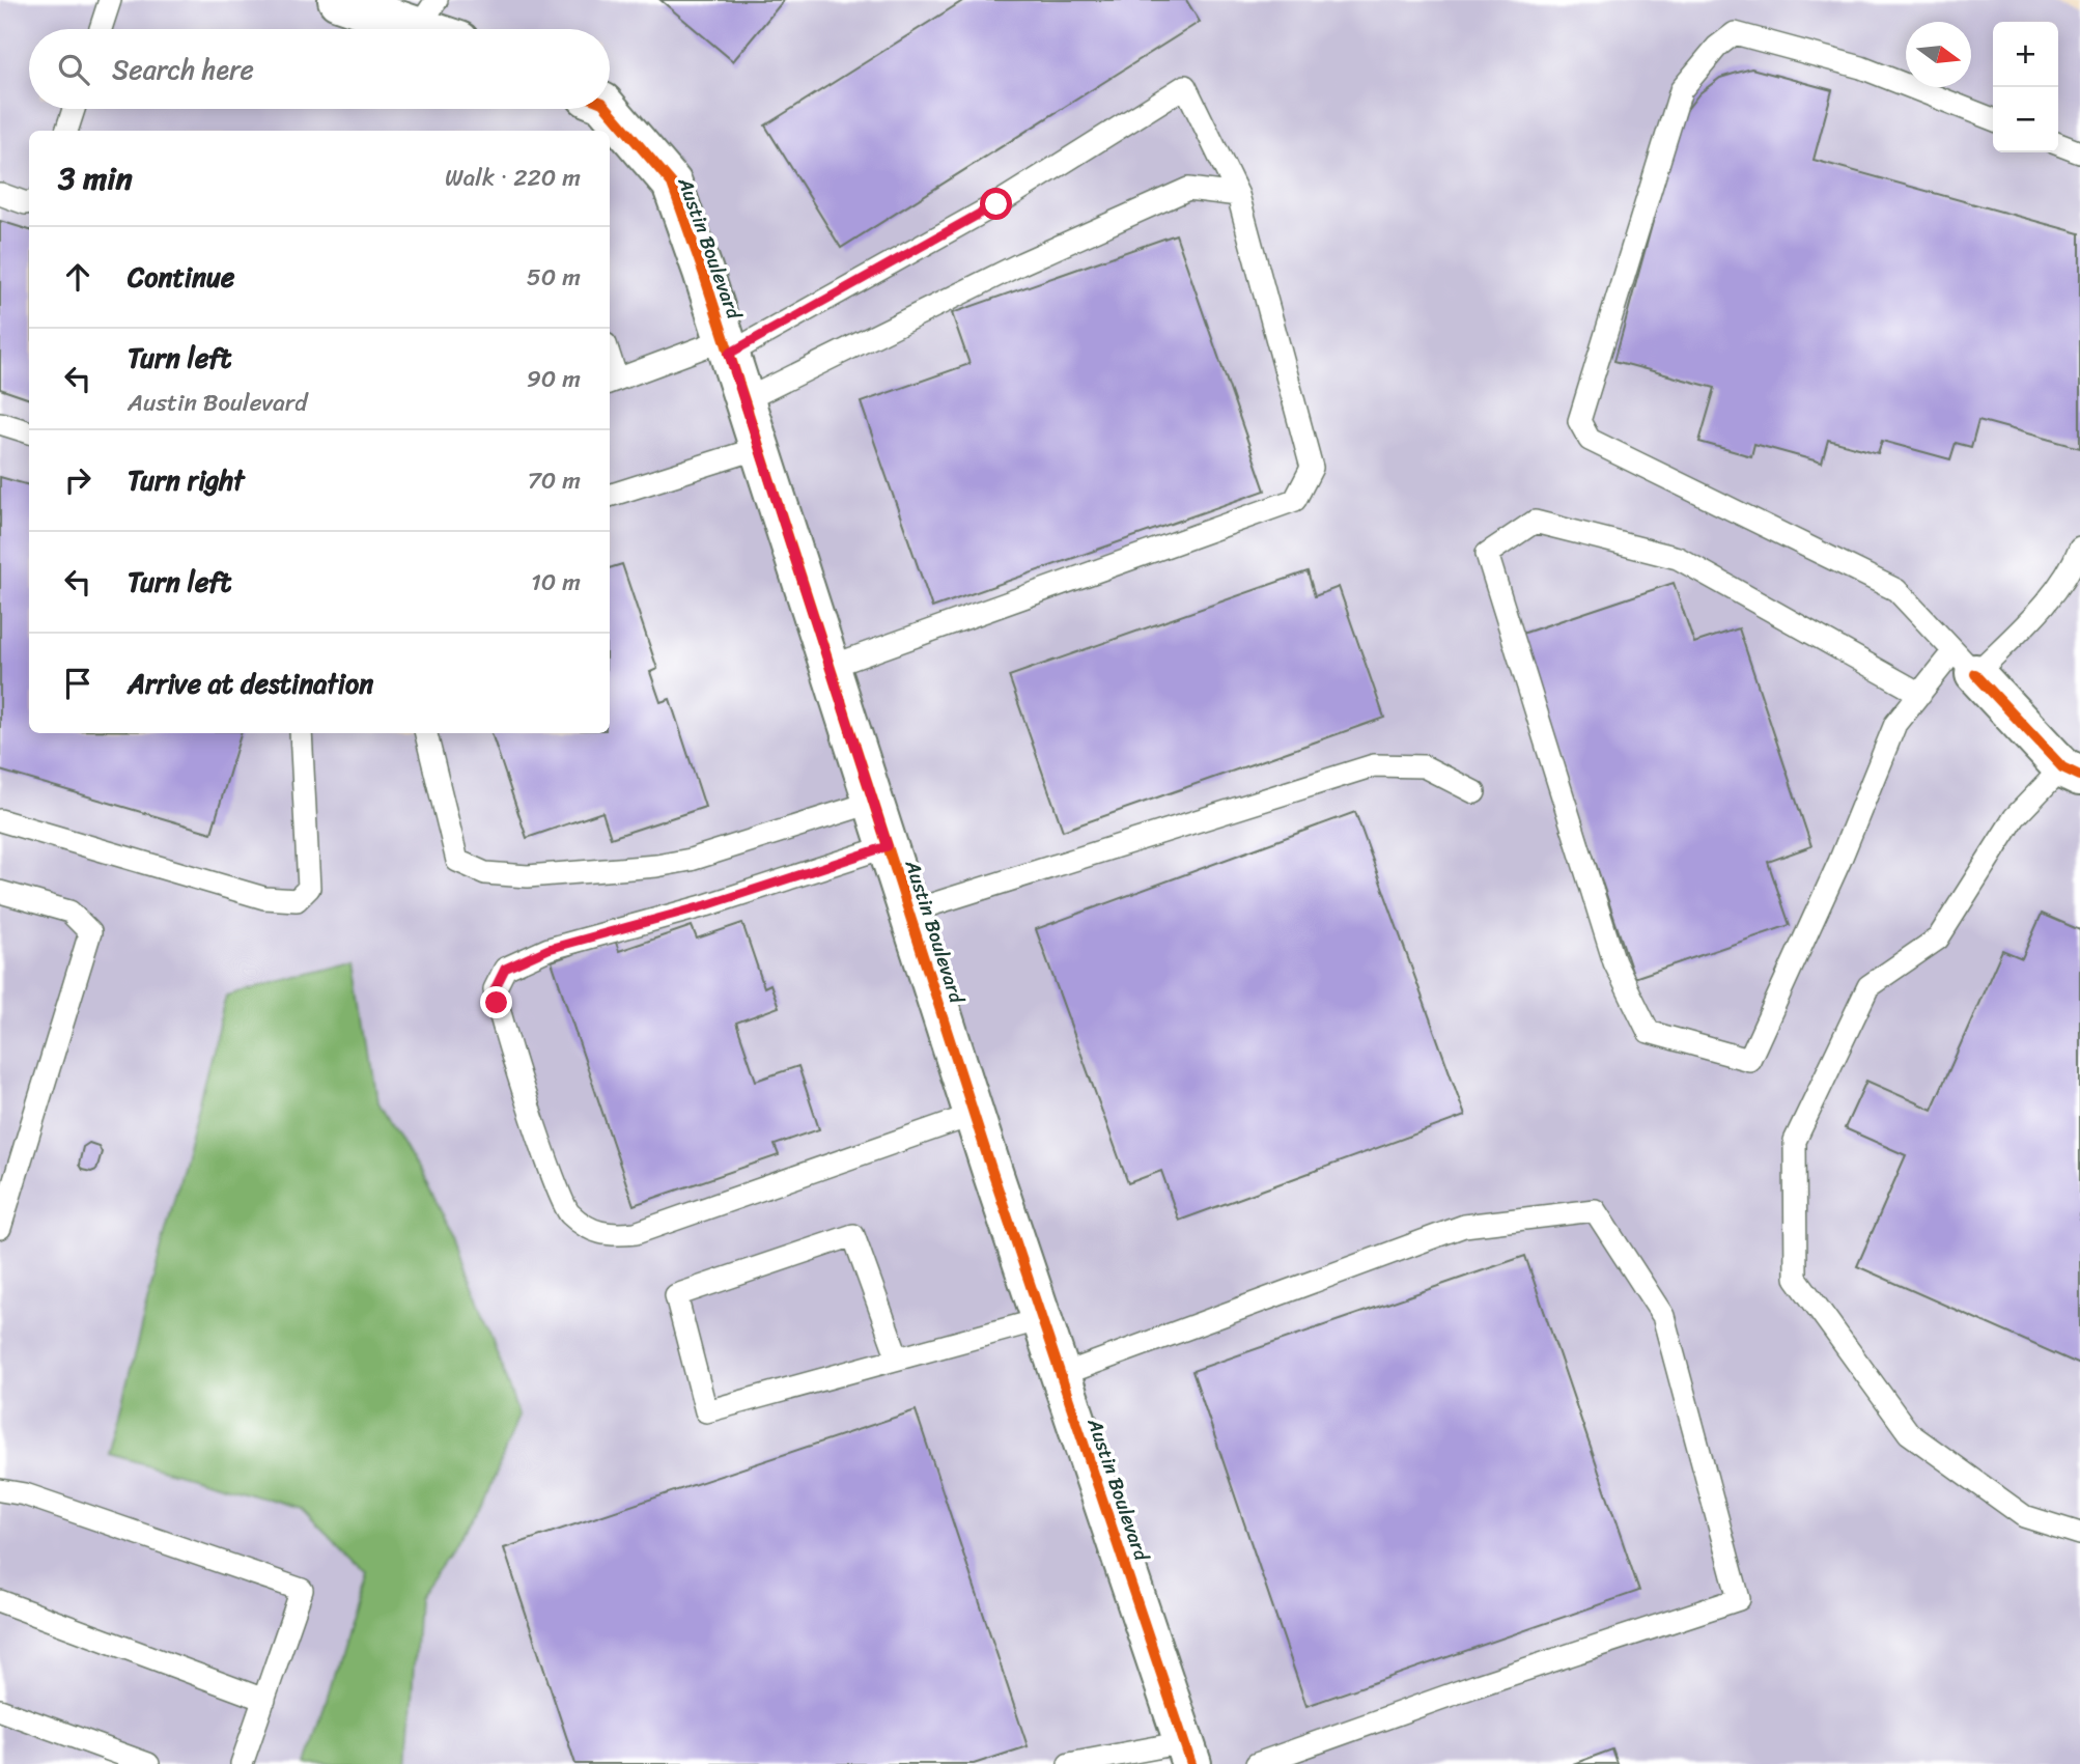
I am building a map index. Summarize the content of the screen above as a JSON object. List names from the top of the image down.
{
  "streets": {
    "street": ["Austin Boulevard"]
  },
  "north": "right",
  "page": {
    "map_buttons": ["+", "−"],
    "search": "Search here",
    "heading": ["3 min", "Walk · 220 m"],
    "list": [
      ["Continue", "50 m"],
      ["Turn left", "Austin Boulevard", "90 m"],
      ["Turn right", "70 m"],
      ["Turn left", "10 m"],
      "Arrive at destination"
    ]
  }
}
